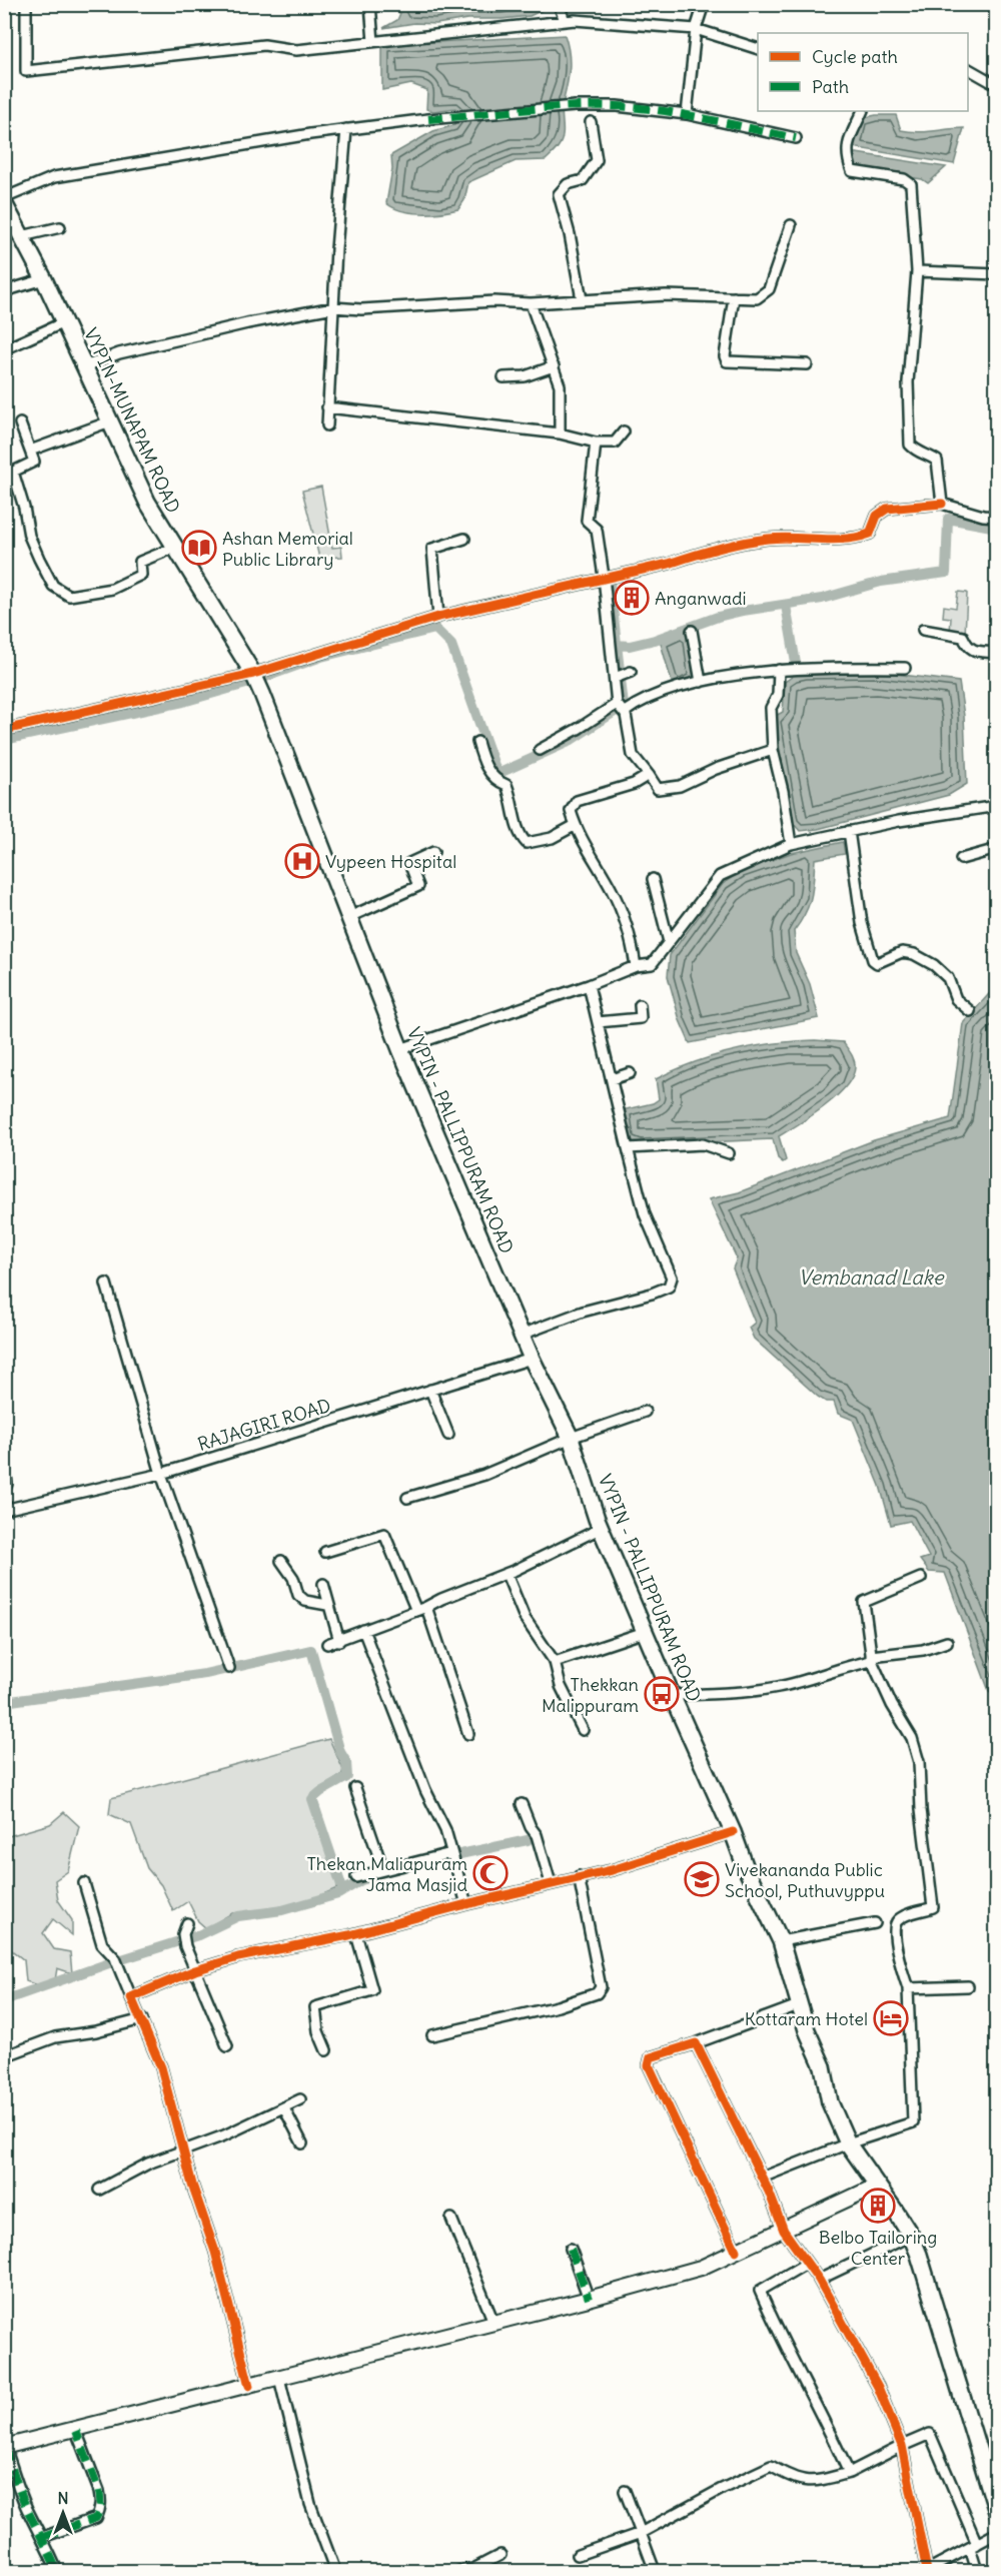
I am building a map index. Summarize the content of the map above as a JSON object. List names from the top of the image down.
{
  "streets": {
    "main road": ["VYPIN-MUNAPAM ROAD", "VYPIN - PALLIPPURAM ROAD"],
    "street": ["RAJAGIRI ROAD"]
  },
  "crossings": [
    ["VYPIN-MUNAPAM ROAD", "VYPIN - PALLIPPURAM ROAD"],
    ["VYPIN - PALLIPPURAM ROAD", "RAJAGIRI ROAD"]
  ],
  "water": ["Vembanad Lake"],
  "places": {
    "library": ["Ashan Memorial Public Library"],
    "building": ["Anganwadi", "Belbo Tailoring Center"],
    "hospital": ["Vypeen Hospital"],
    "bus stop": ["Thekkan Malippuram"],
    "mosque": ["Thekan Maliapuram Jama Masjid"],
    "school or university": ["Vivekananda Public School, Puthuvyppu"],
    "hotel": ["Kottaram Hotel"]
  },
  "legend": ["Cycle path", "Path"],
  "north": "top"
}
